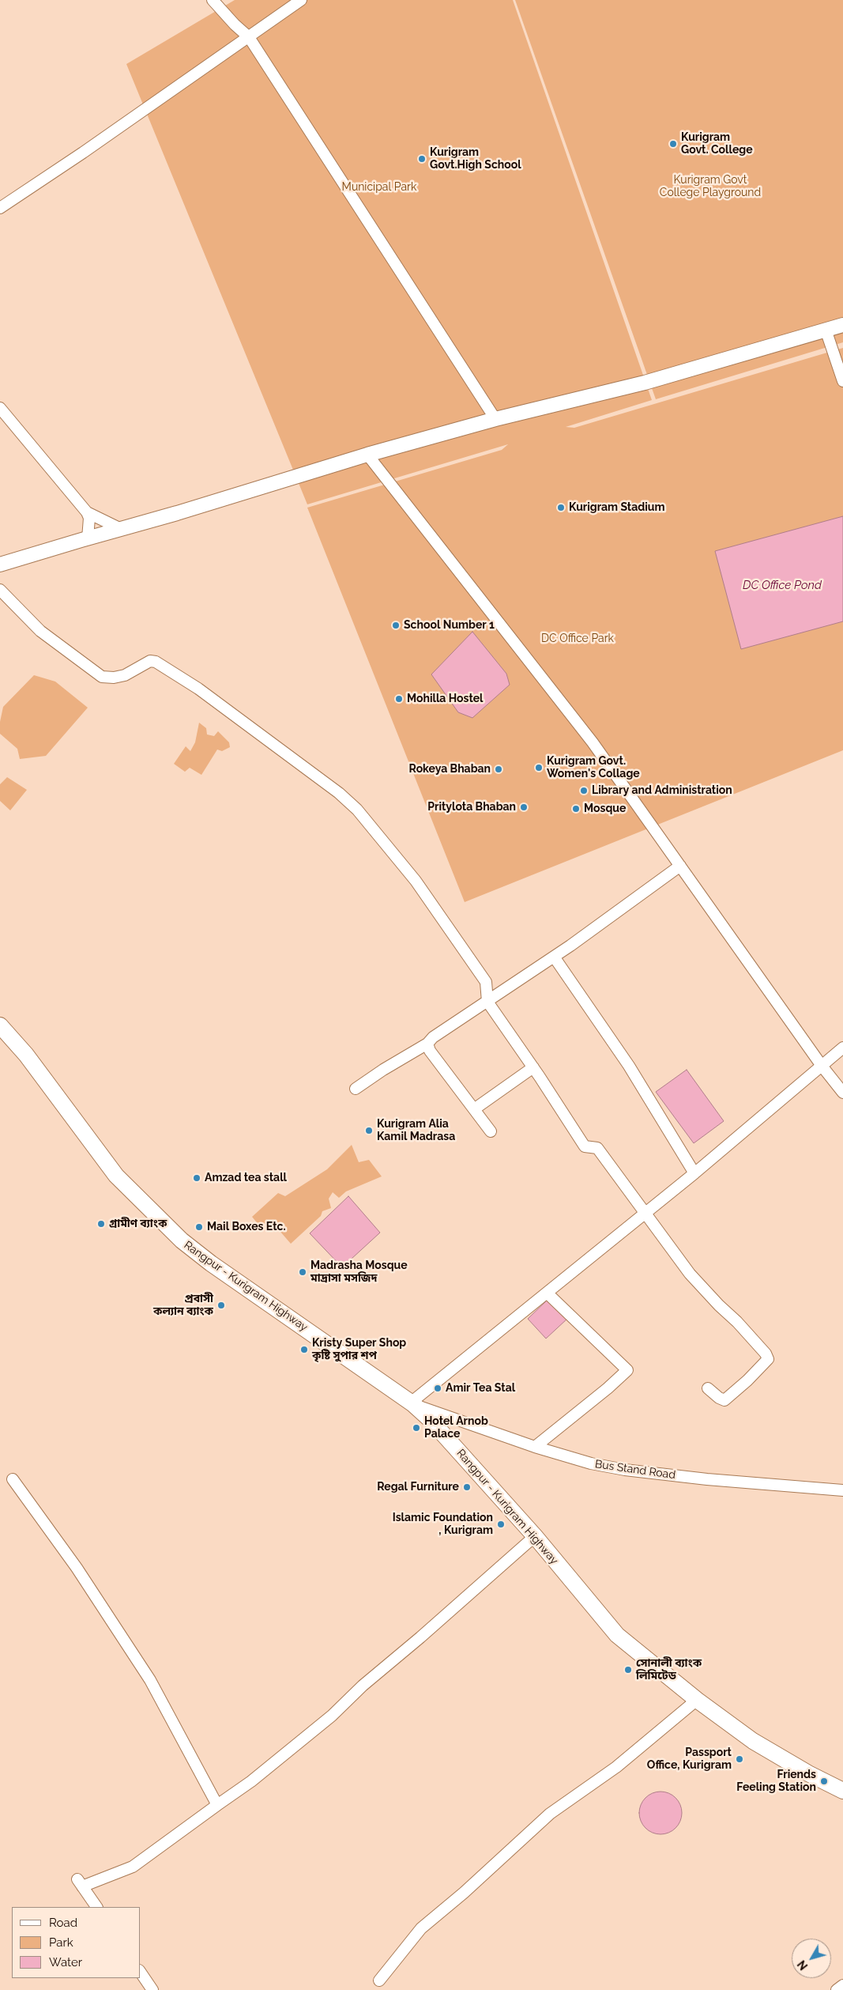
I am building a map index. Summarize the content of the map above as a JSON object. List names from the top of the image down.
{
  "streets": {
    "highway": ["Rangpur - Kurigram Highway"],
    "street": ["Bus Stand Road"]
  },
  "crossings": [
    ["Rangpur - Kurigram Highway", "Bus Stand Road"]
  ],
  "water": ["DC Office Pond"],
  "parks": ["Kurigram Govt College Playground", "Municipal Park", "DC Office Park"],
  "places": [
    "Kurigram Govt. College",
    "Kurigram Govt.High School",
    "Kurigram Stadium",
    "School Number 1",
    "Mohilla Hostel",
    "Kurigram Govt. Women's Collage",
    "Rokeya Bhaban",
    "Library and Administration",
    "Pritylota Bhaban",
    "Mosque",
    "Kurigram Alia Kamil Madrasa",
    "Amzad tea stall",
    "গ্রামীণ ব্যাংক",
    "Mail Boxes Etc.",
    "Madrasha Mosque মাদ্রাসা মসজিদ",
    "প্রবাসী কল্যান ব্যাংক",
    "Kristy Super Shop কৃষ্টি সুপার শপ",
    "Amir Tea Stal",
    "Hotel Arnob Palace",
    "Regal Furniture",
    "Islamic Foundation , Kurigram",
    "সোনালী ব্যাংক লিমিটেড",
    "Passport Office, Kurigram",
    "Friends Feeling Station"
  ],
  "legend": ["Road", "Park", "Water"],
  "north": "bottom left"
}
